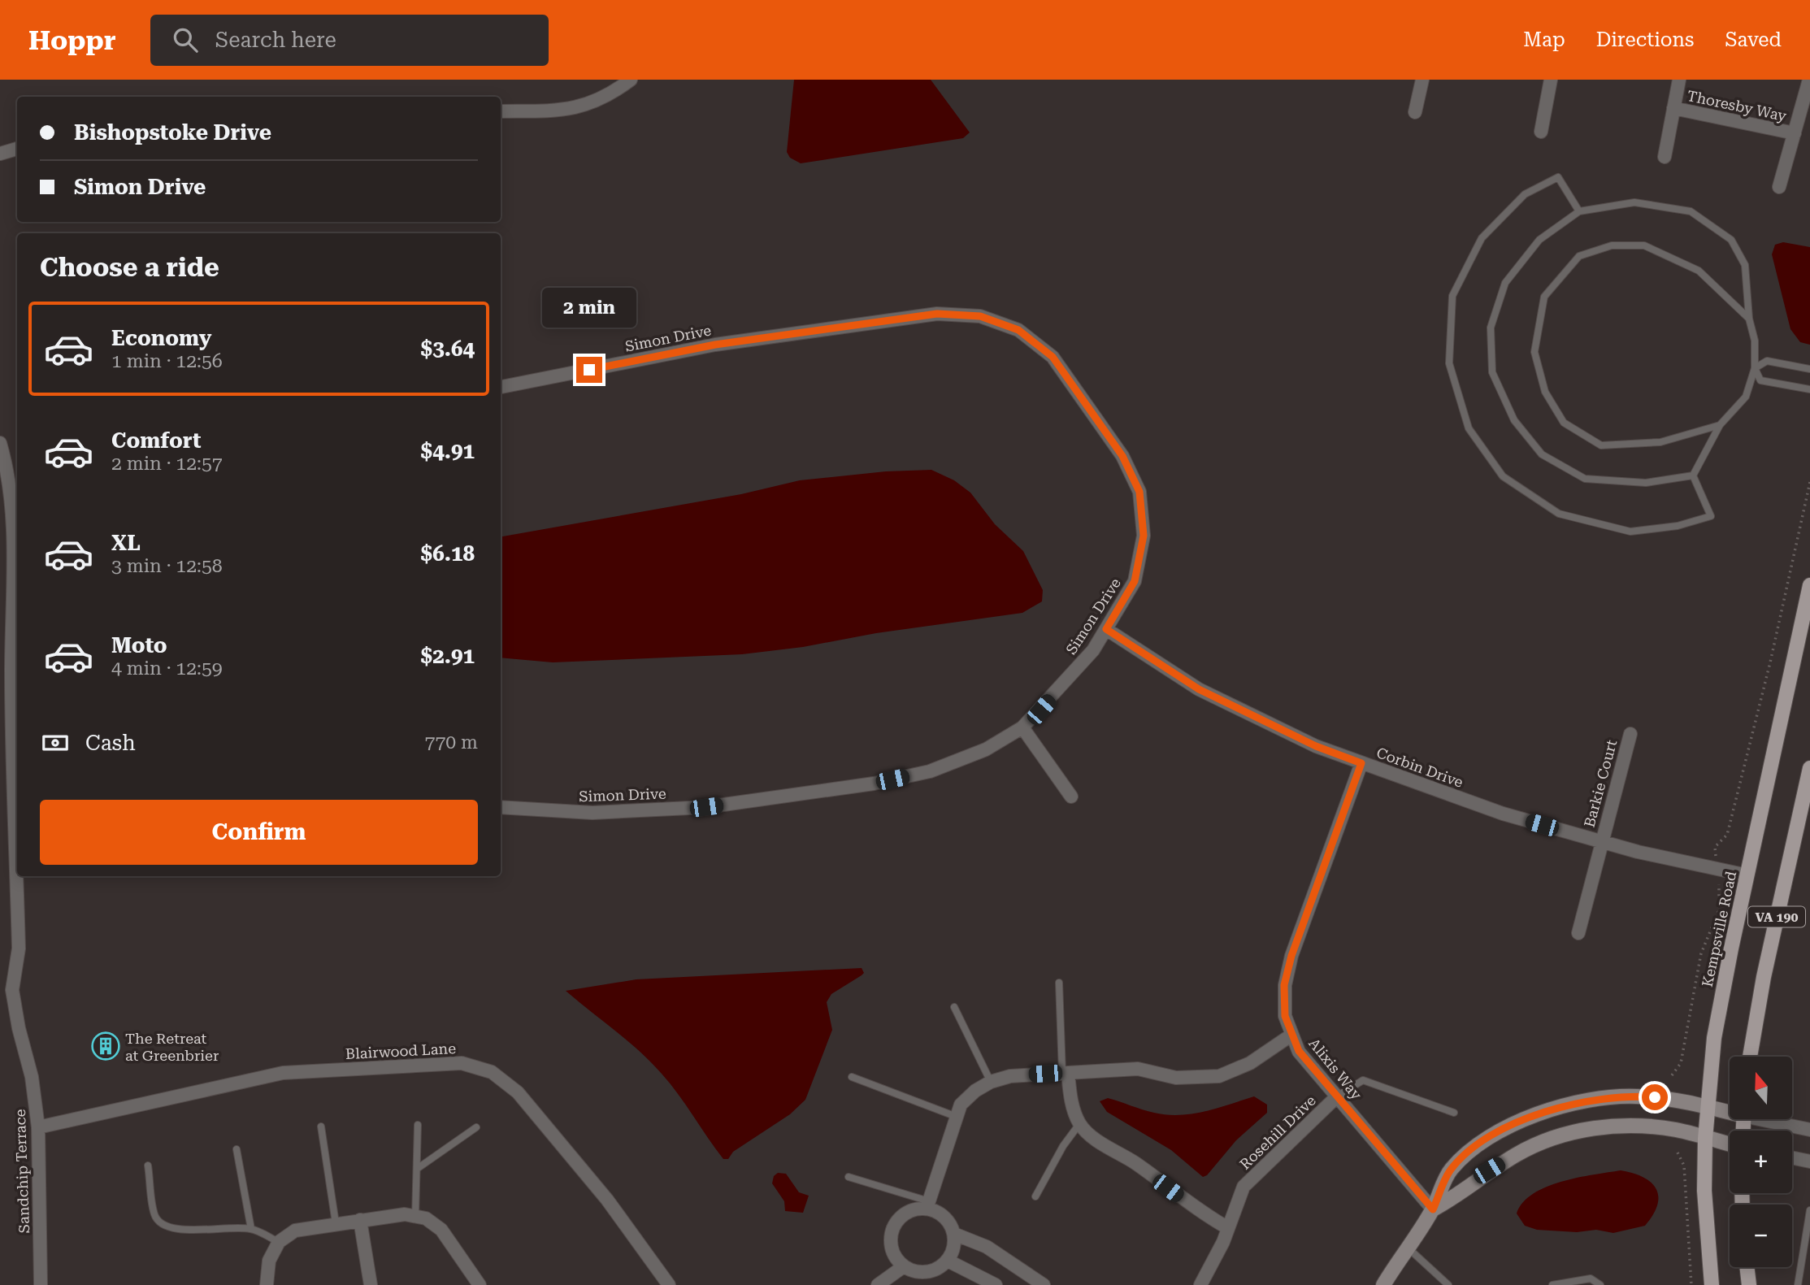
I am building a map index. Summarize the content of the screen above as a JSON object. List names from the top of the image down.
{
  "streets": {
    "main road": ["VA 190", "Kempsville Road"],
    "street": [
      "Thoresby Way",
      "Simon Drive",
      "Corbin Drive",
      "Barkie Court",
      "Blairwood Lane",
      "Alixis Way",
      "Rosehill Drive",
      "Sandchip Terrace"
    ]
  },
  "crossings": [
    ["Simon Drive", "Corbin Drive"],
    ["Corbin Drive", "Barkie Court"],
    ["Corbin Drive", "Kempsville Road"],
    ["Corbin Drive", "Alixis Way"],
    ["Blairwood Lane", "Sandchip Terrace"],
    ["Alixis Way", "Rosehill Drive"]
  ],
  "places": {
    "building": ["The Retreat at Greenbrier"]
  },
  "north": "top",
  "page": {
    "header": "Hoppr",
    "search": "Search here",
    "nav": ["Map", "Directions", "Saved"],
    "banner": ["Bishopstoke Drive", "Simon Drive"],
    "heading": "Choose a ride",
    "bubble": "2 min",
    "list": [
      {
        "name": "Economy",
        "note": "1 min · 12:56",
        "value": "$3.64"
      },
      {
        "name": "Comfort",
        "note": "2 min · 12:57",
        "value": "$4.91"
      },
      {
        "name": "XL",
        "note": "3 min · 12:58",
        "value": "$6.18"
      },
      {
        "name": "Moto",
        "note": "4 min · 12:59",
        "value": "$2.91"
      }
    ],
    "pay": ["Cash", "770 m"],
    "buttons": "Confirm",
    "map_buttons": ["+", "−"]
  }
}
